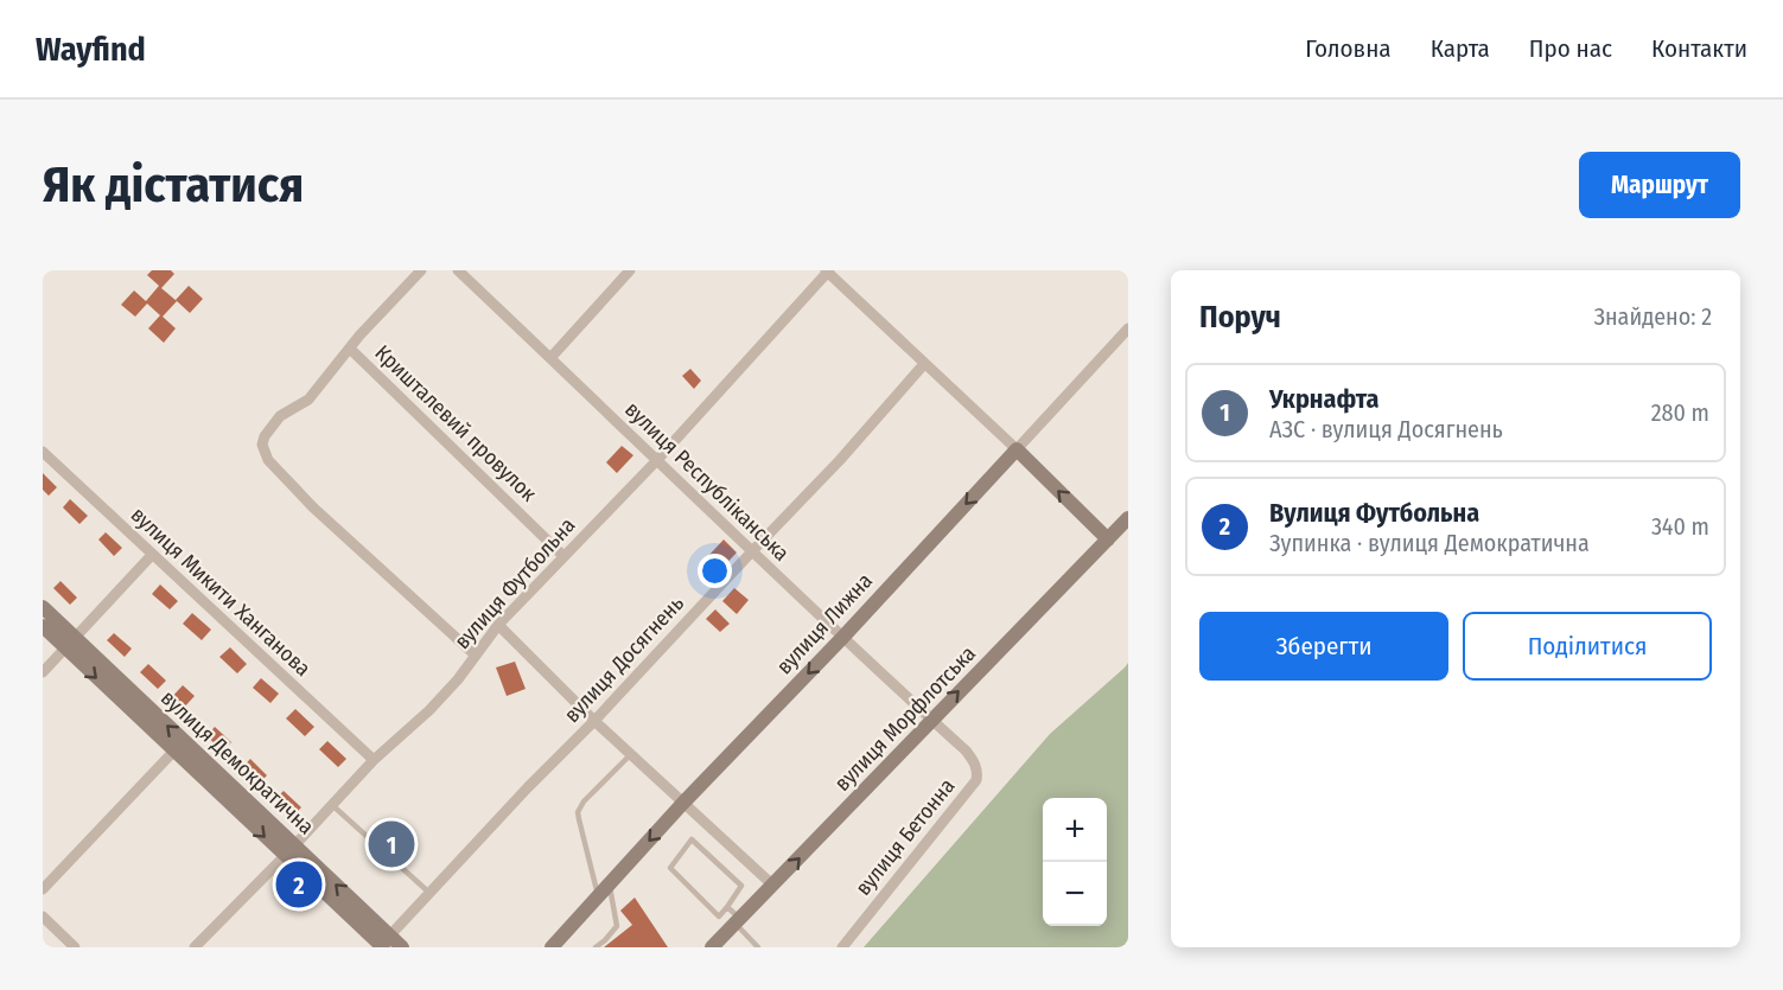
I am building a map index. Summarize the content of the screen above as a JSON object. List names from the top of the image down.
{
  "streets": {
    "street": [
      "Кришталевий провулок",
      "вулиця Республіканська",
      "вулиця Футбольна",
      "вулиця Микити Ханганова",
      "вулиця Лижна",
      "вулиця Досягнень",
      "вулиця Морфлотська",
      "вулиця Демократична",
      "вулиця Бетонна"
    ]
  },
  "crossings": [
    ["Кришталевий провулок", "вулиця Футбольна"],
    ["вулиця Республіканська", "вулиця Футбольна"],
    ["вулиця Республіканська", "вулиця Лижна"],
    ["вулиця Республіканська", "вулиця Досягнень"],
    ["вулиця Республіканська", "вулиця Морфлотська"],
    ["вулиця Республіканська", "вулиця Бетонна"],
    ["вулиця Футбольна", "вулиця Микити Ханганова"],
    ["вулиця Футбольна", "вулиця Демократична"],
    ["вулиця Досягнень", "вулиця Демократична"],
    ["вулиця Морфлотська", "вулиця Бетонна"]
  ],
  "one_way": ["вулиця Лижна", "вулиця Морфлотська"],
  "page": {
    "header": "Wayfind",
    "nav": [
      "Головна",
      "Карта",
      "Про нас",
      "Контакти"
    ],
    "buttons": [
      "Маршрут",
      ["Зберегти", "Поділитися"]
    ],
    "title": "Як дістатися",
    "heading": ["Поруч", "Знайдено: 2"],
    "list": [
      {
        "mark": "1",
        "name": "Укрнафта",
        "note": "АЗС · вулиця Досягнень",
        "value": "280 m"
      },
      {
        "mark": "2",
        "name": "Вулиця Футбольна",
        "note": "Зупинка · вулиця Демократична",
        "value": "340 m"
      }
    ],
    "map_buttons": ["+", "−"],
    "pins": ["1", "2"]
  }
}
